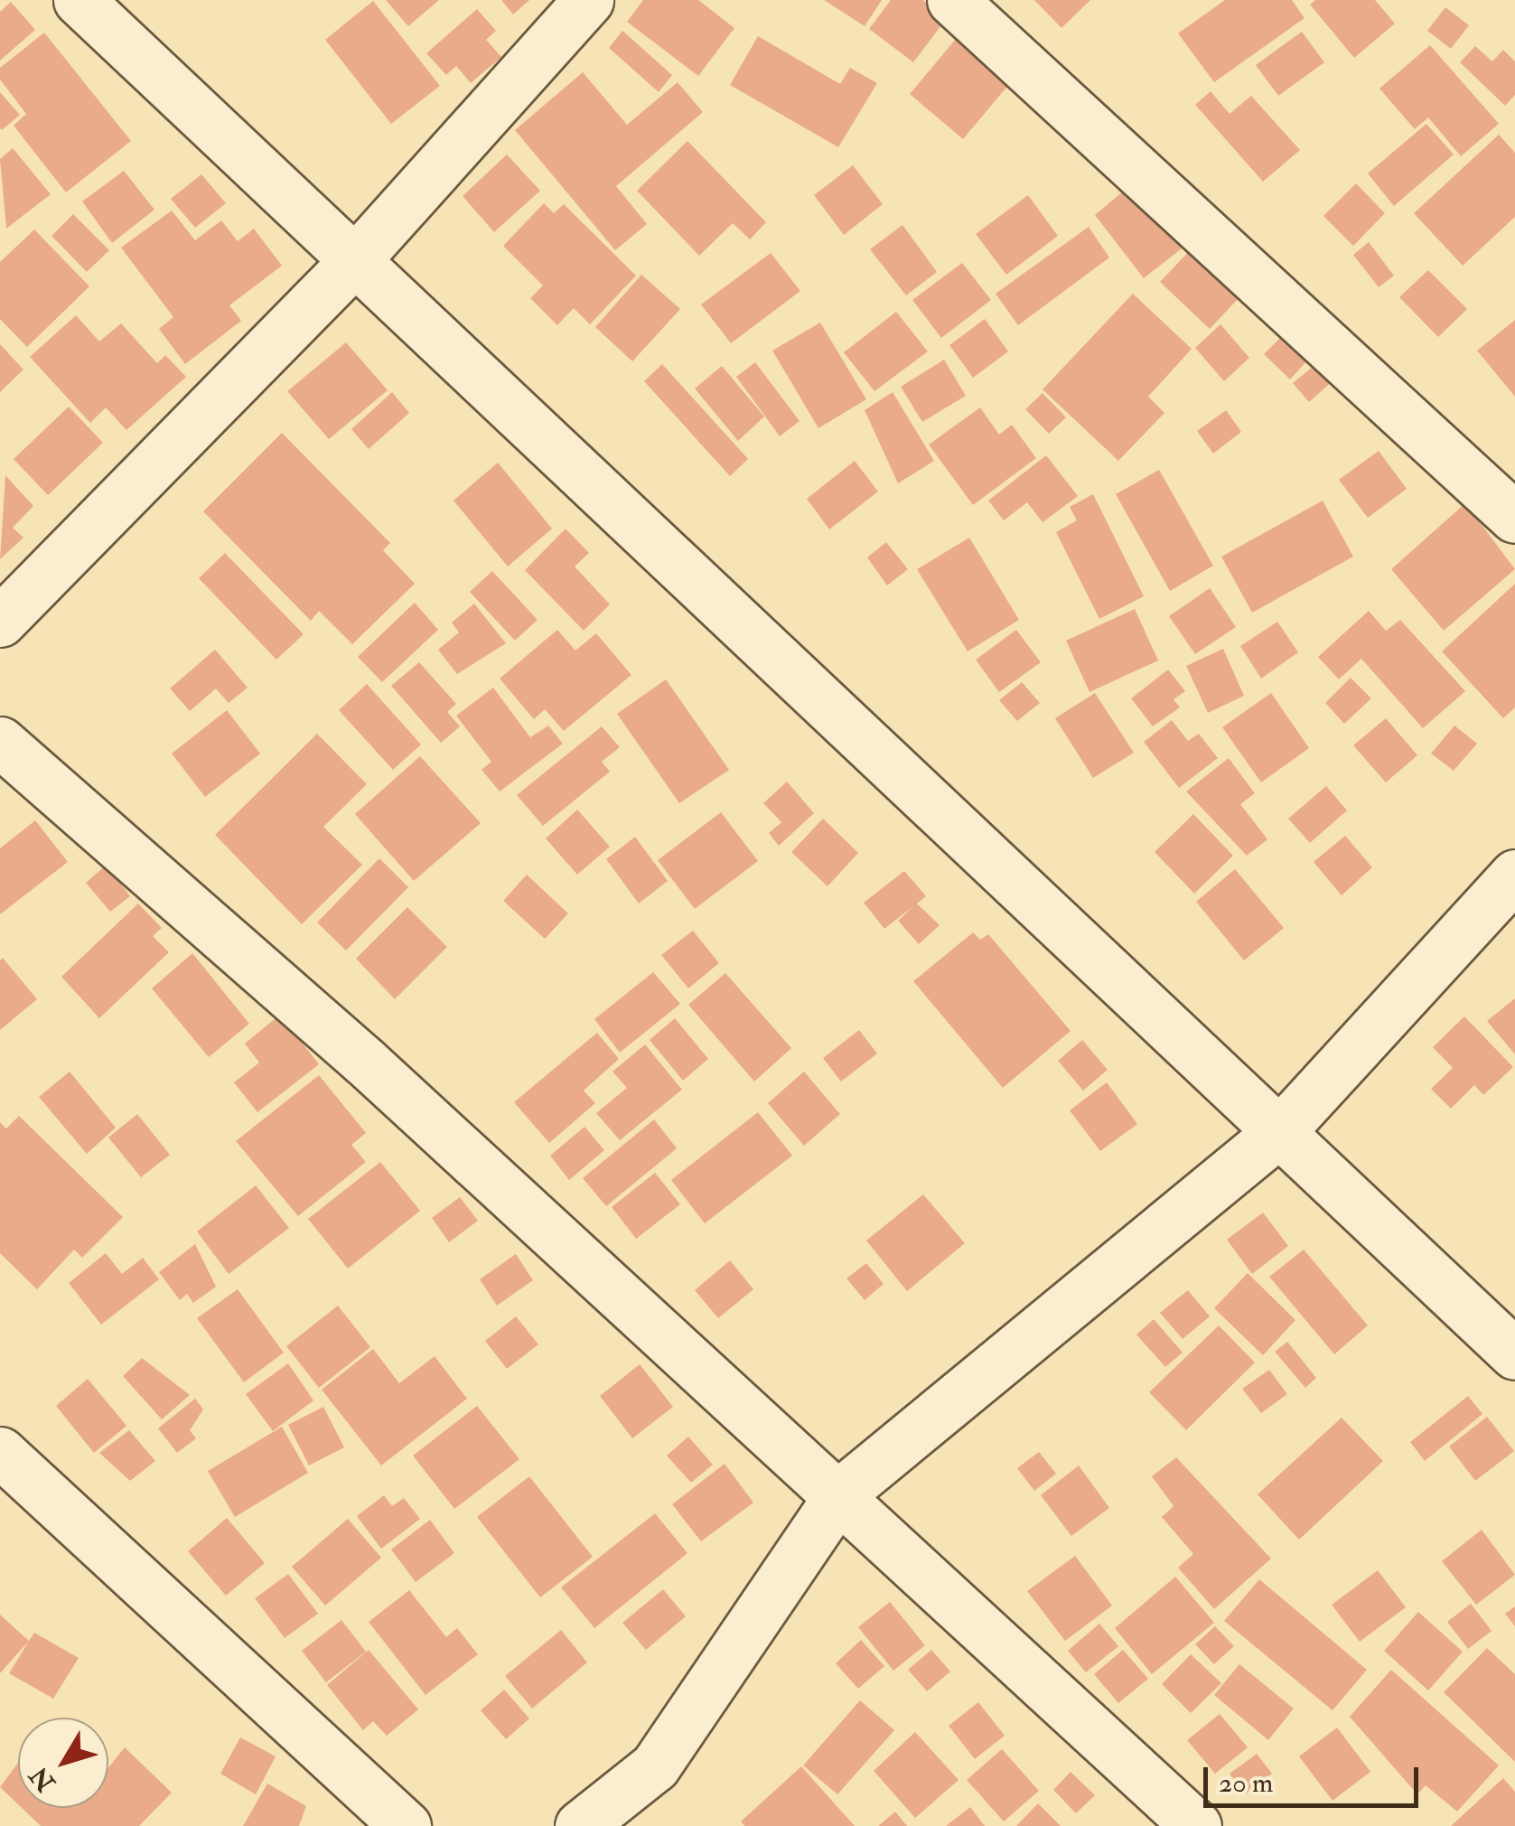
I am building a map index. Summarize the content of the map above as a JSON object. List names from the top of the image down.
{
  "scale_bar": "20 m",
  "north": "bottom left"
}
